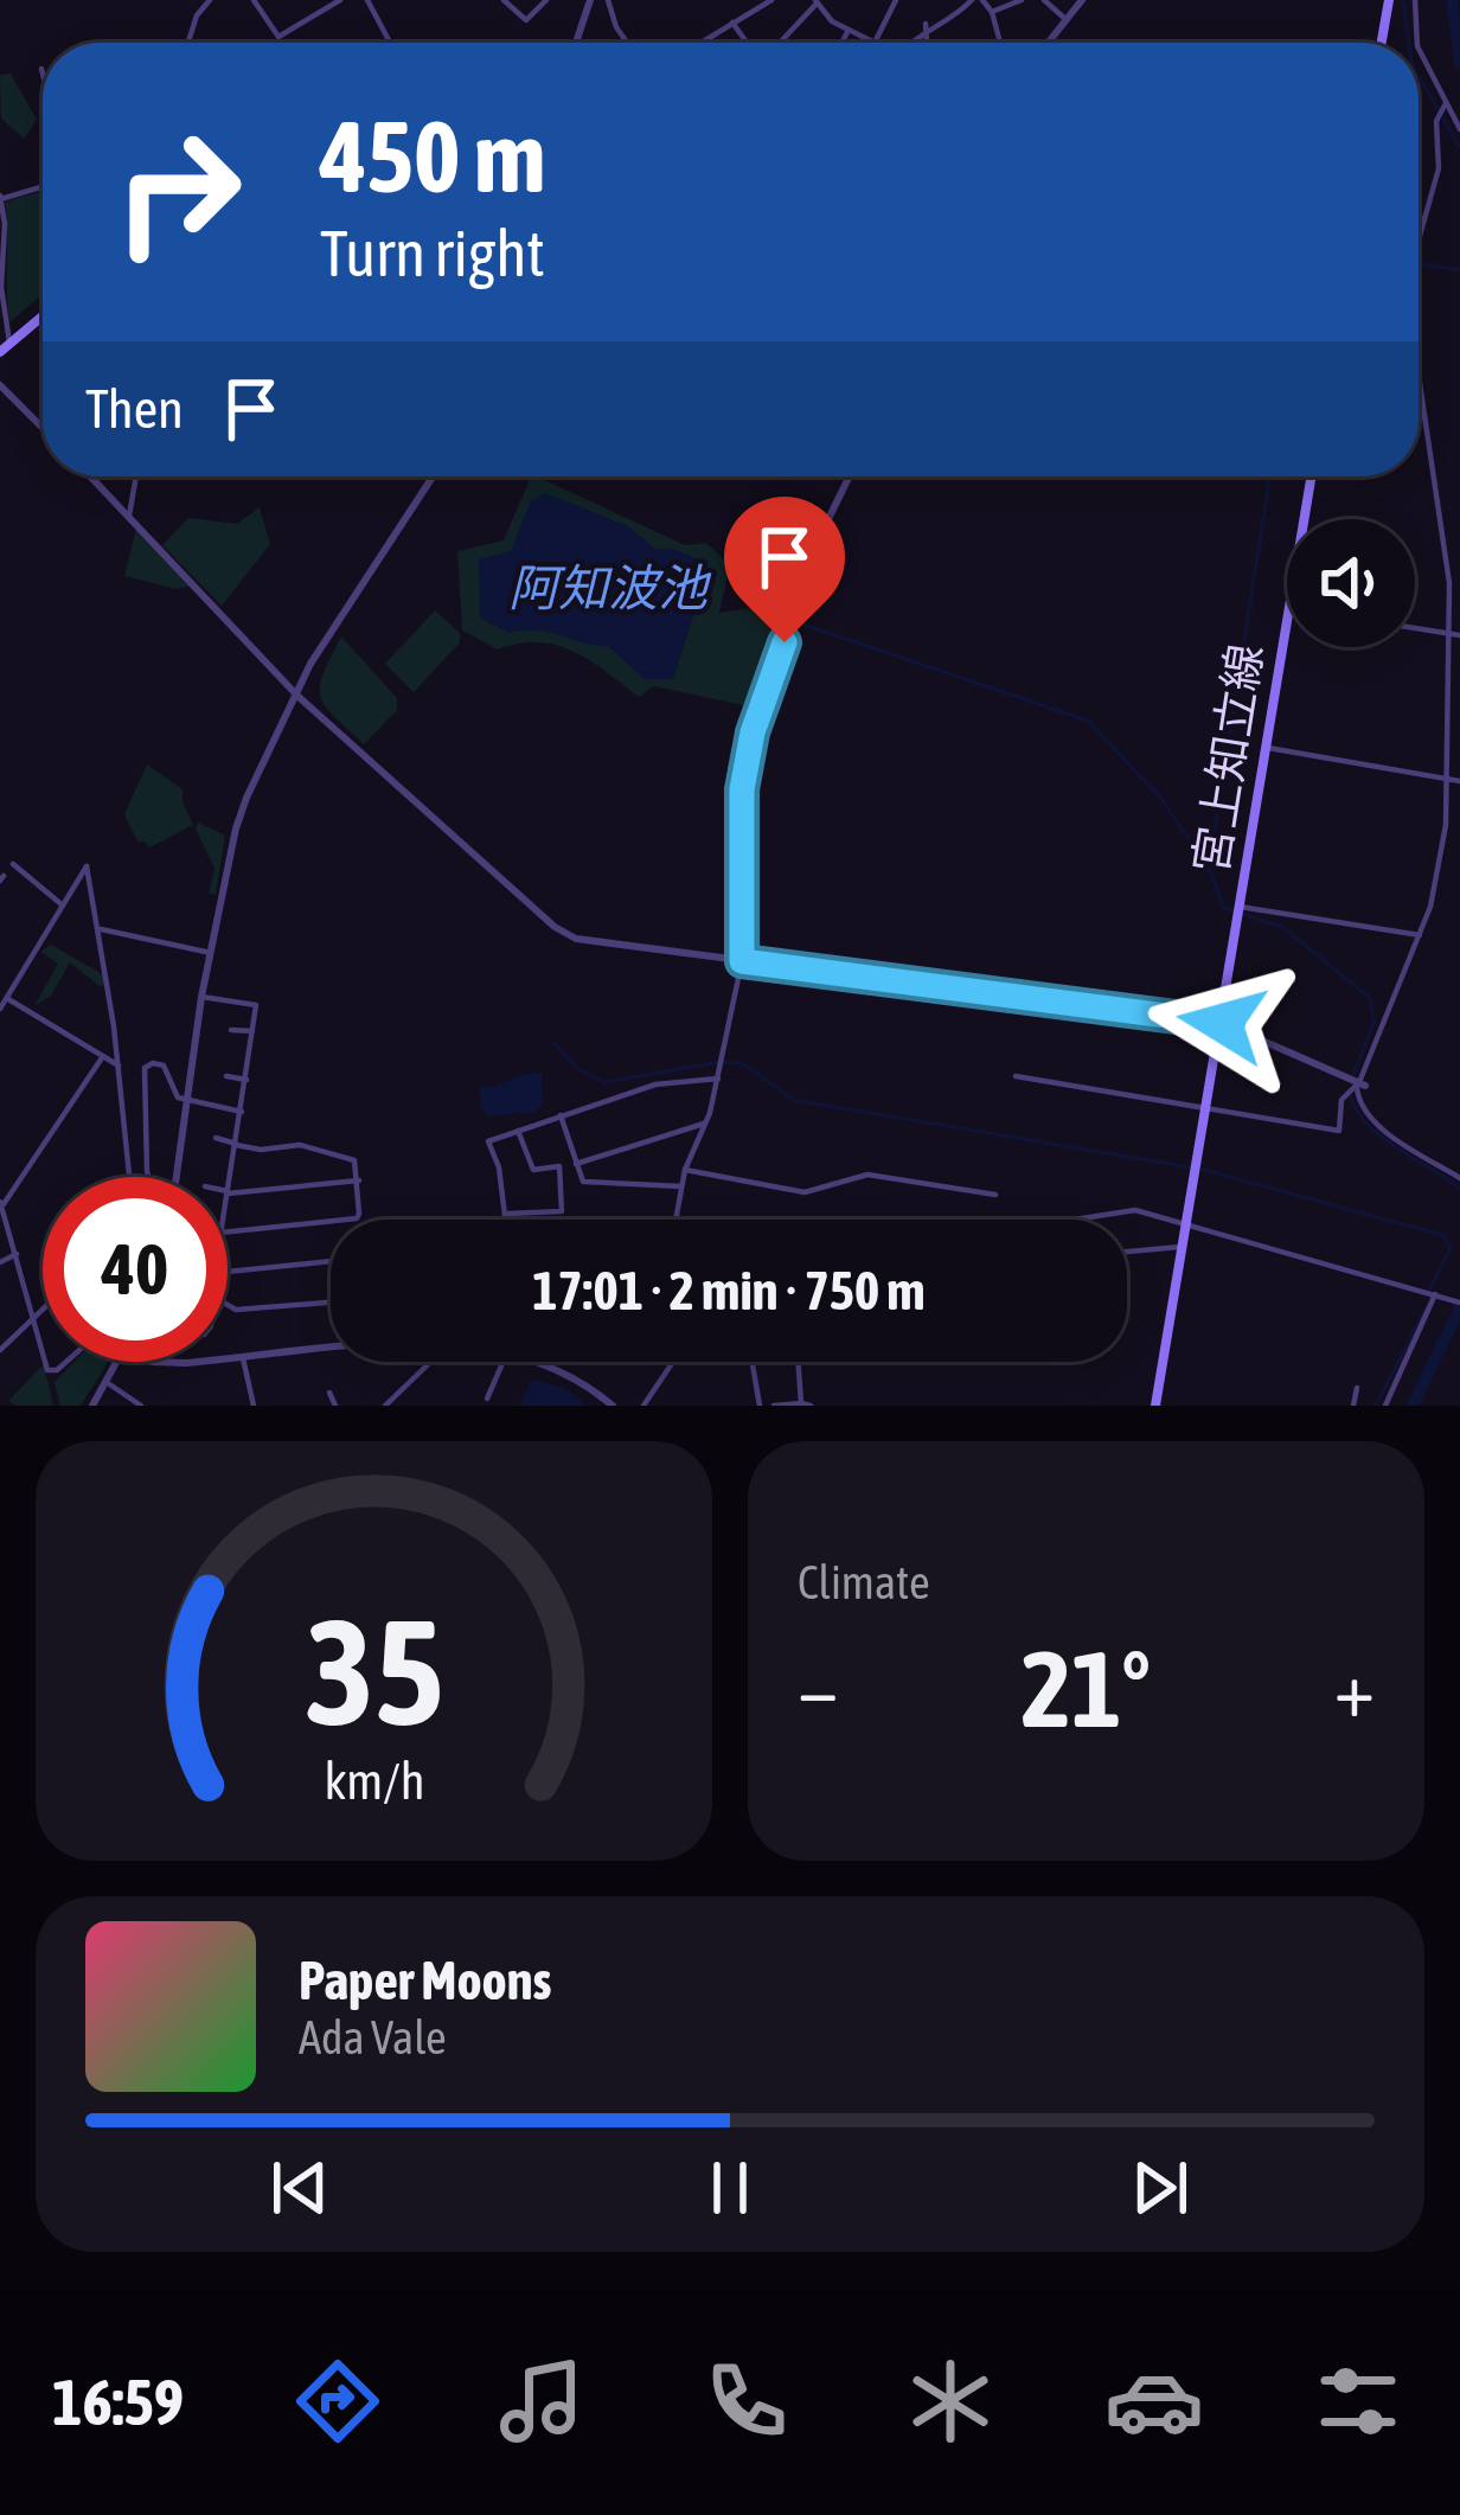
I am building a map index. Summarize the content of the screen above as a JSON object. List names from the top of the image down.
{
  "streets": {
    "main road": ["宮上知立線"]
  },
  "water": ["阿知波池"],
  "page": {
    "turn": ["450 m", "Turn right"],
    "then": "Then",
    "limit": "40",
    "trip": "17:01 · 2 min · 750 m",
    "tile": "Climate",
    "heat": ["−", "21°", "+"],
    "song": ["Paper Moons", "Ada Vale"],
    "tabs": "16:59",
    "gauge": ["35", "km/h"]
  }
}
